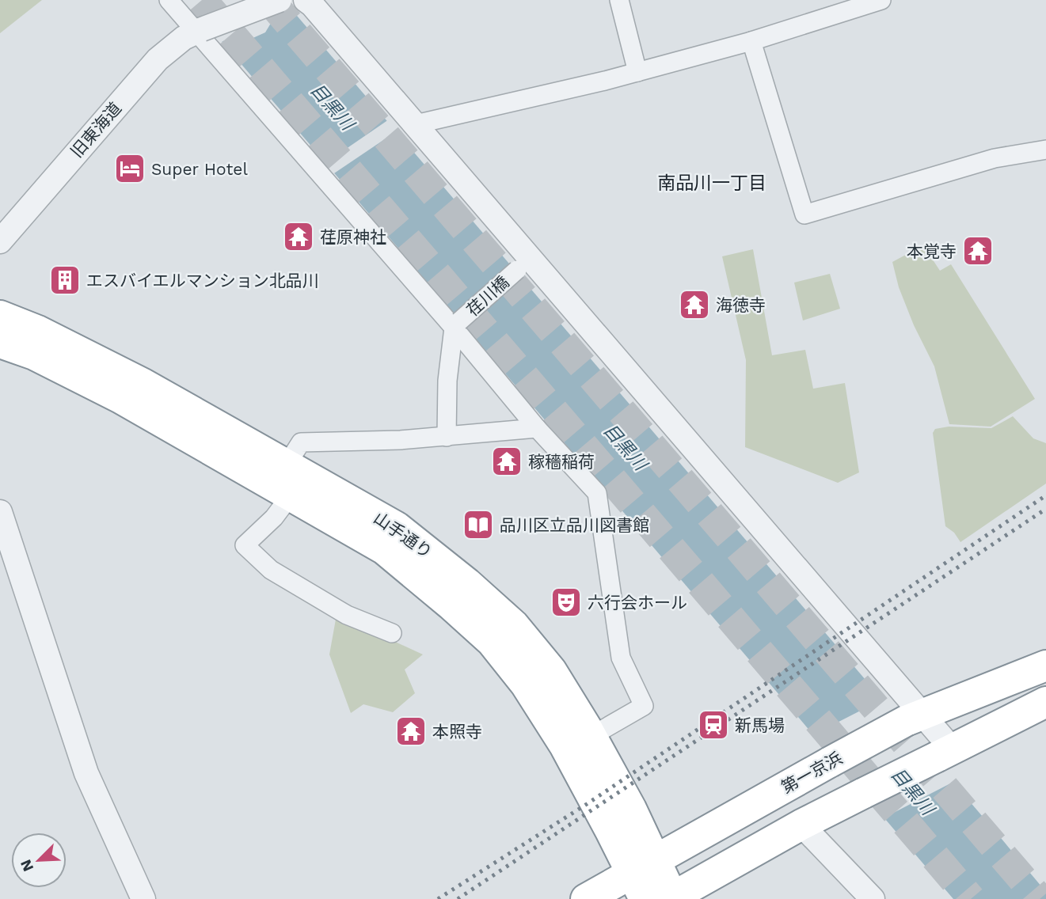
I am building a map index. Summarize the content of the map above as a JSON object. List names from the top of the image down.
{
  "streets": {
    "highway": ["山手通り", "第一京浜"],
    "street": ["旧東海道", "荏川橋"]
  },
  "crossings": [
    ["山手通り", "第一京浜"]
  ],
  "districts": ["南品川一丁目"],
  "water": ["目黒川"],
  "places": {
    "hotel": ["Super Hotel"],
    "temple": [
      "荏原神社",
      "本覚寺",
      "海徳寺",
      "稼穡稲荷",
      "本照寺"
    ],
    "building": ["エスバイエルマンション北品川"],
    "library": ["品川区立品川図書館"],
    "theatre": ["六行会ホール"],
    "station": ["新馬場"]
  },
  "north": "bottom left"
}
